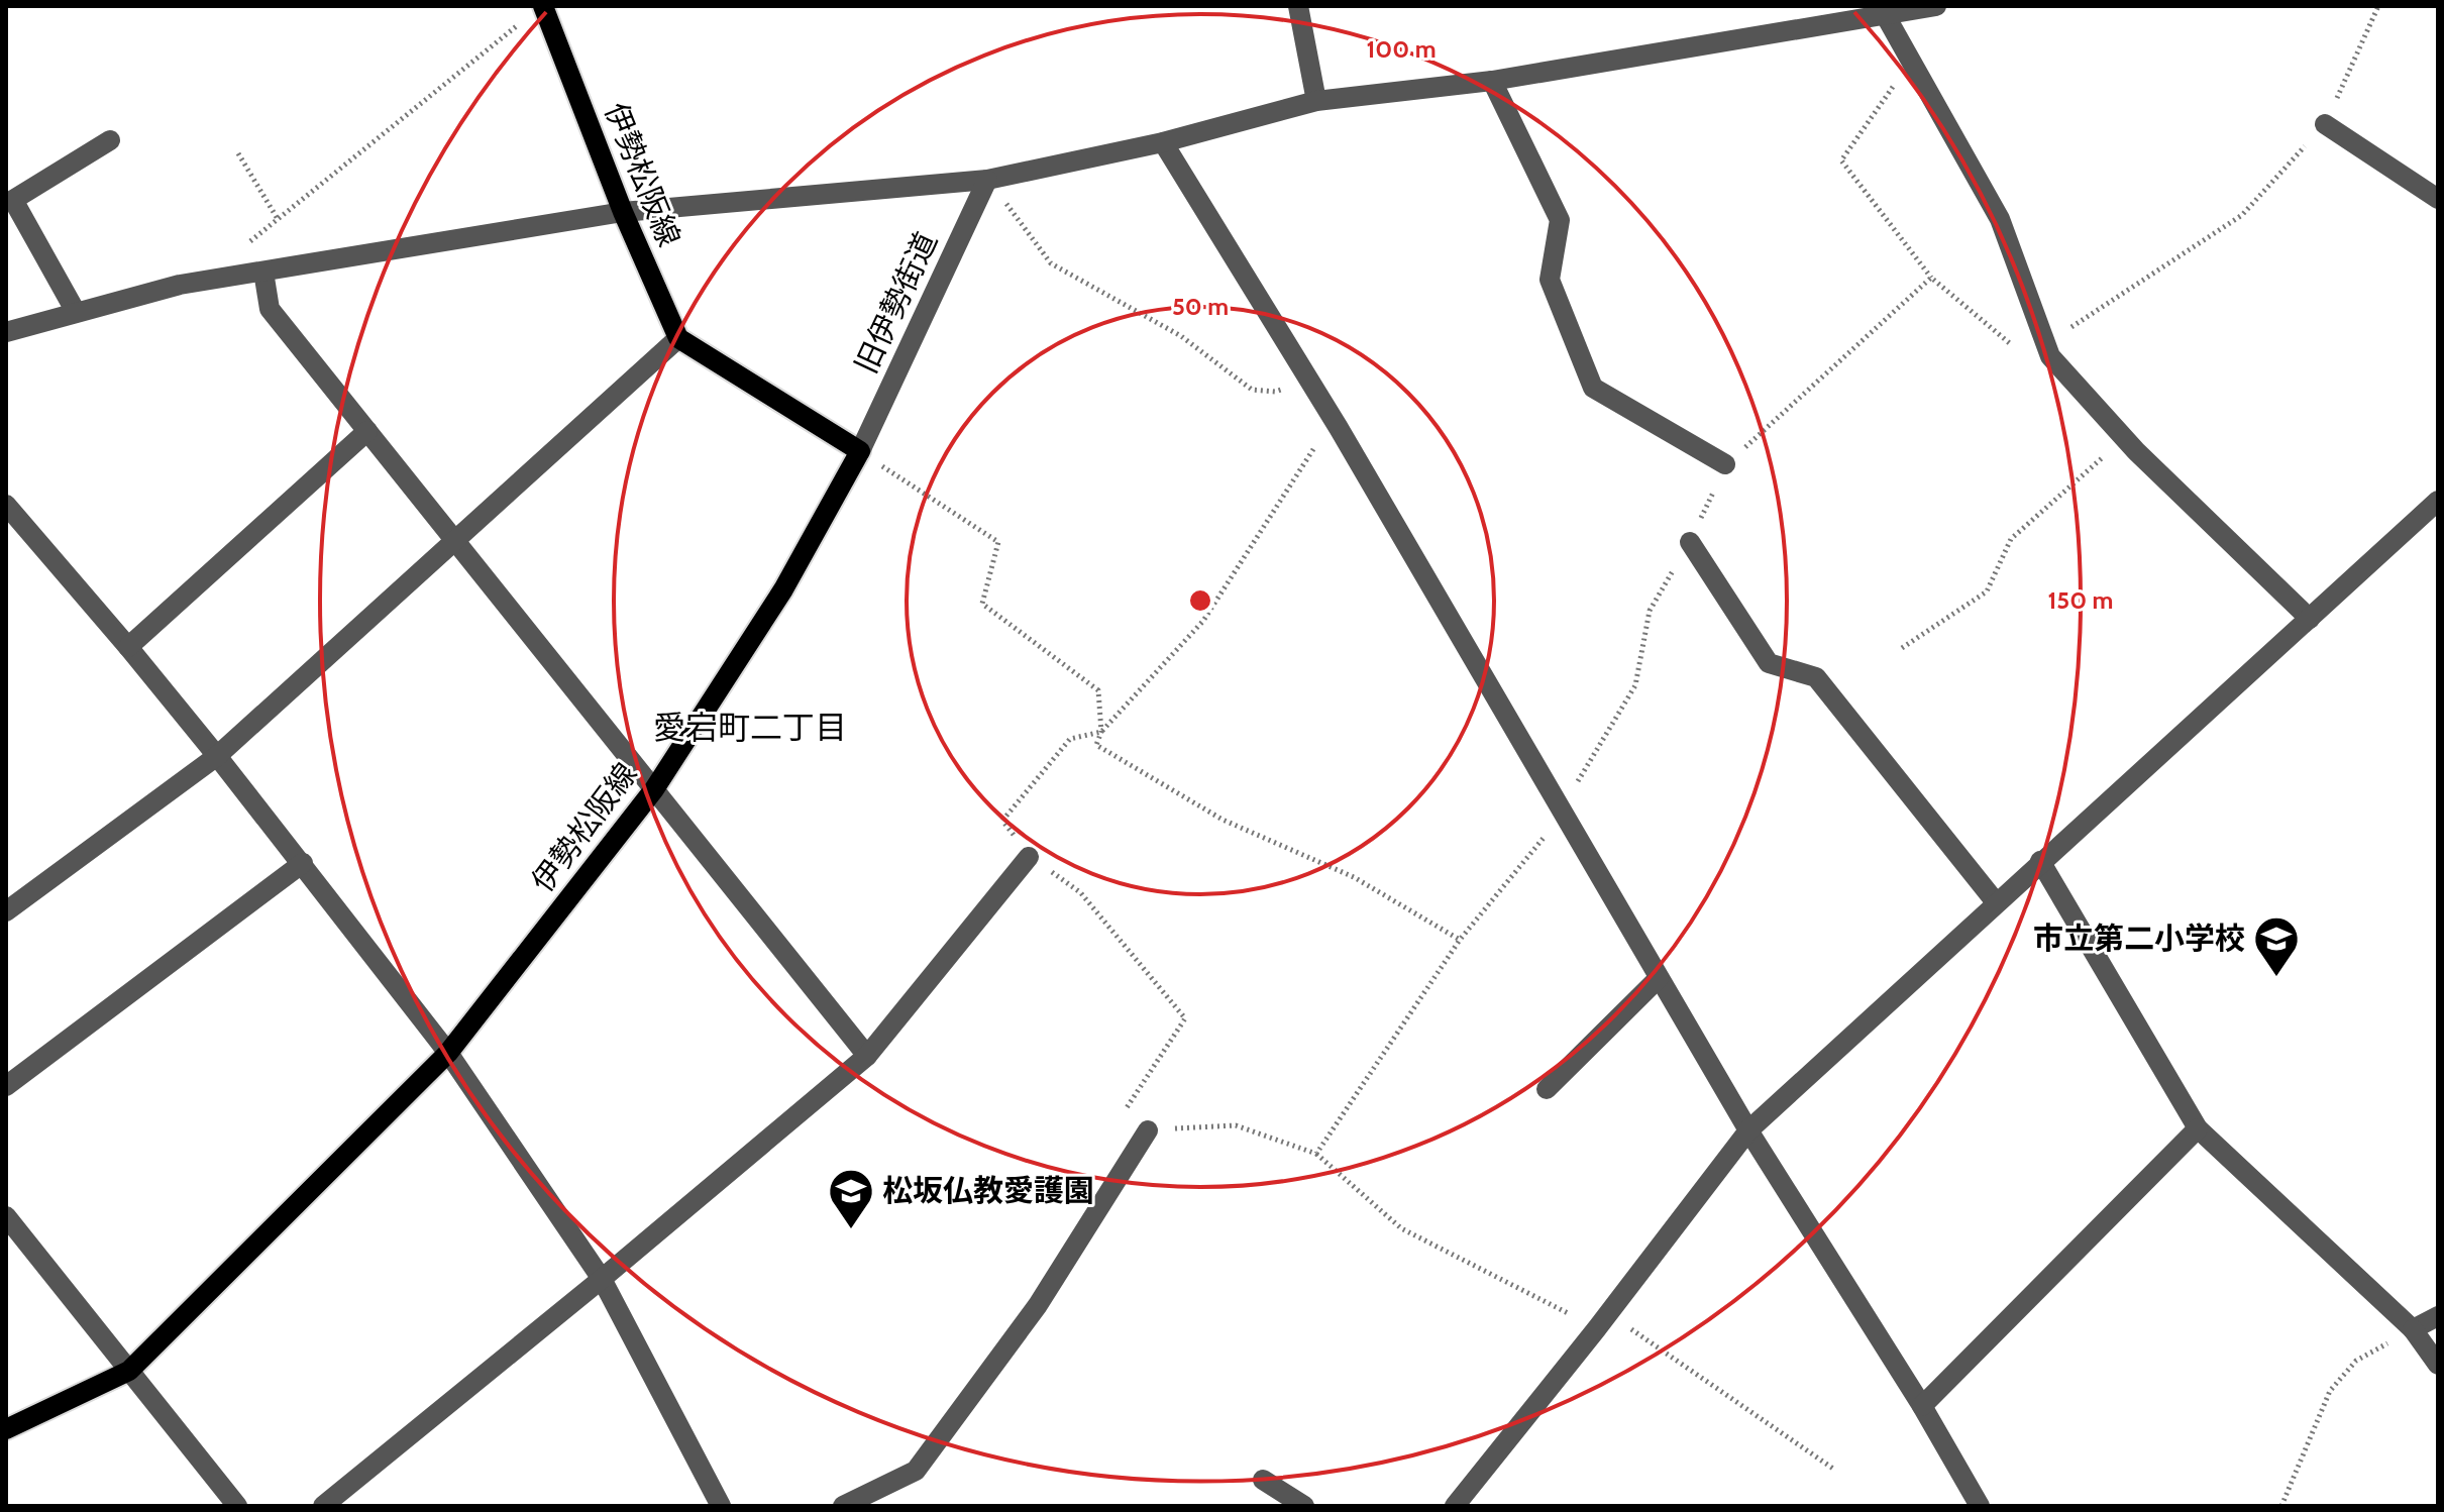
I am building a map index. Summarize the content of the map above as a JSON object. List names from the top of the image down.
{
  "streets": {
    "main road": ["伊勢松阪線"],
    "street": ["旧伊勢街道"]
  },
  "crossings": [
    ["伊勢松阪線", "旧伊勢街道"]
  ],
  "districts": ["愛宕町二丁目"],
  "places": {
    "school or university": ["市立第二小学校", "松坂仏教愛護園"]
  },
  "rings": ["100 m", "50 m", "150 m"]
}
